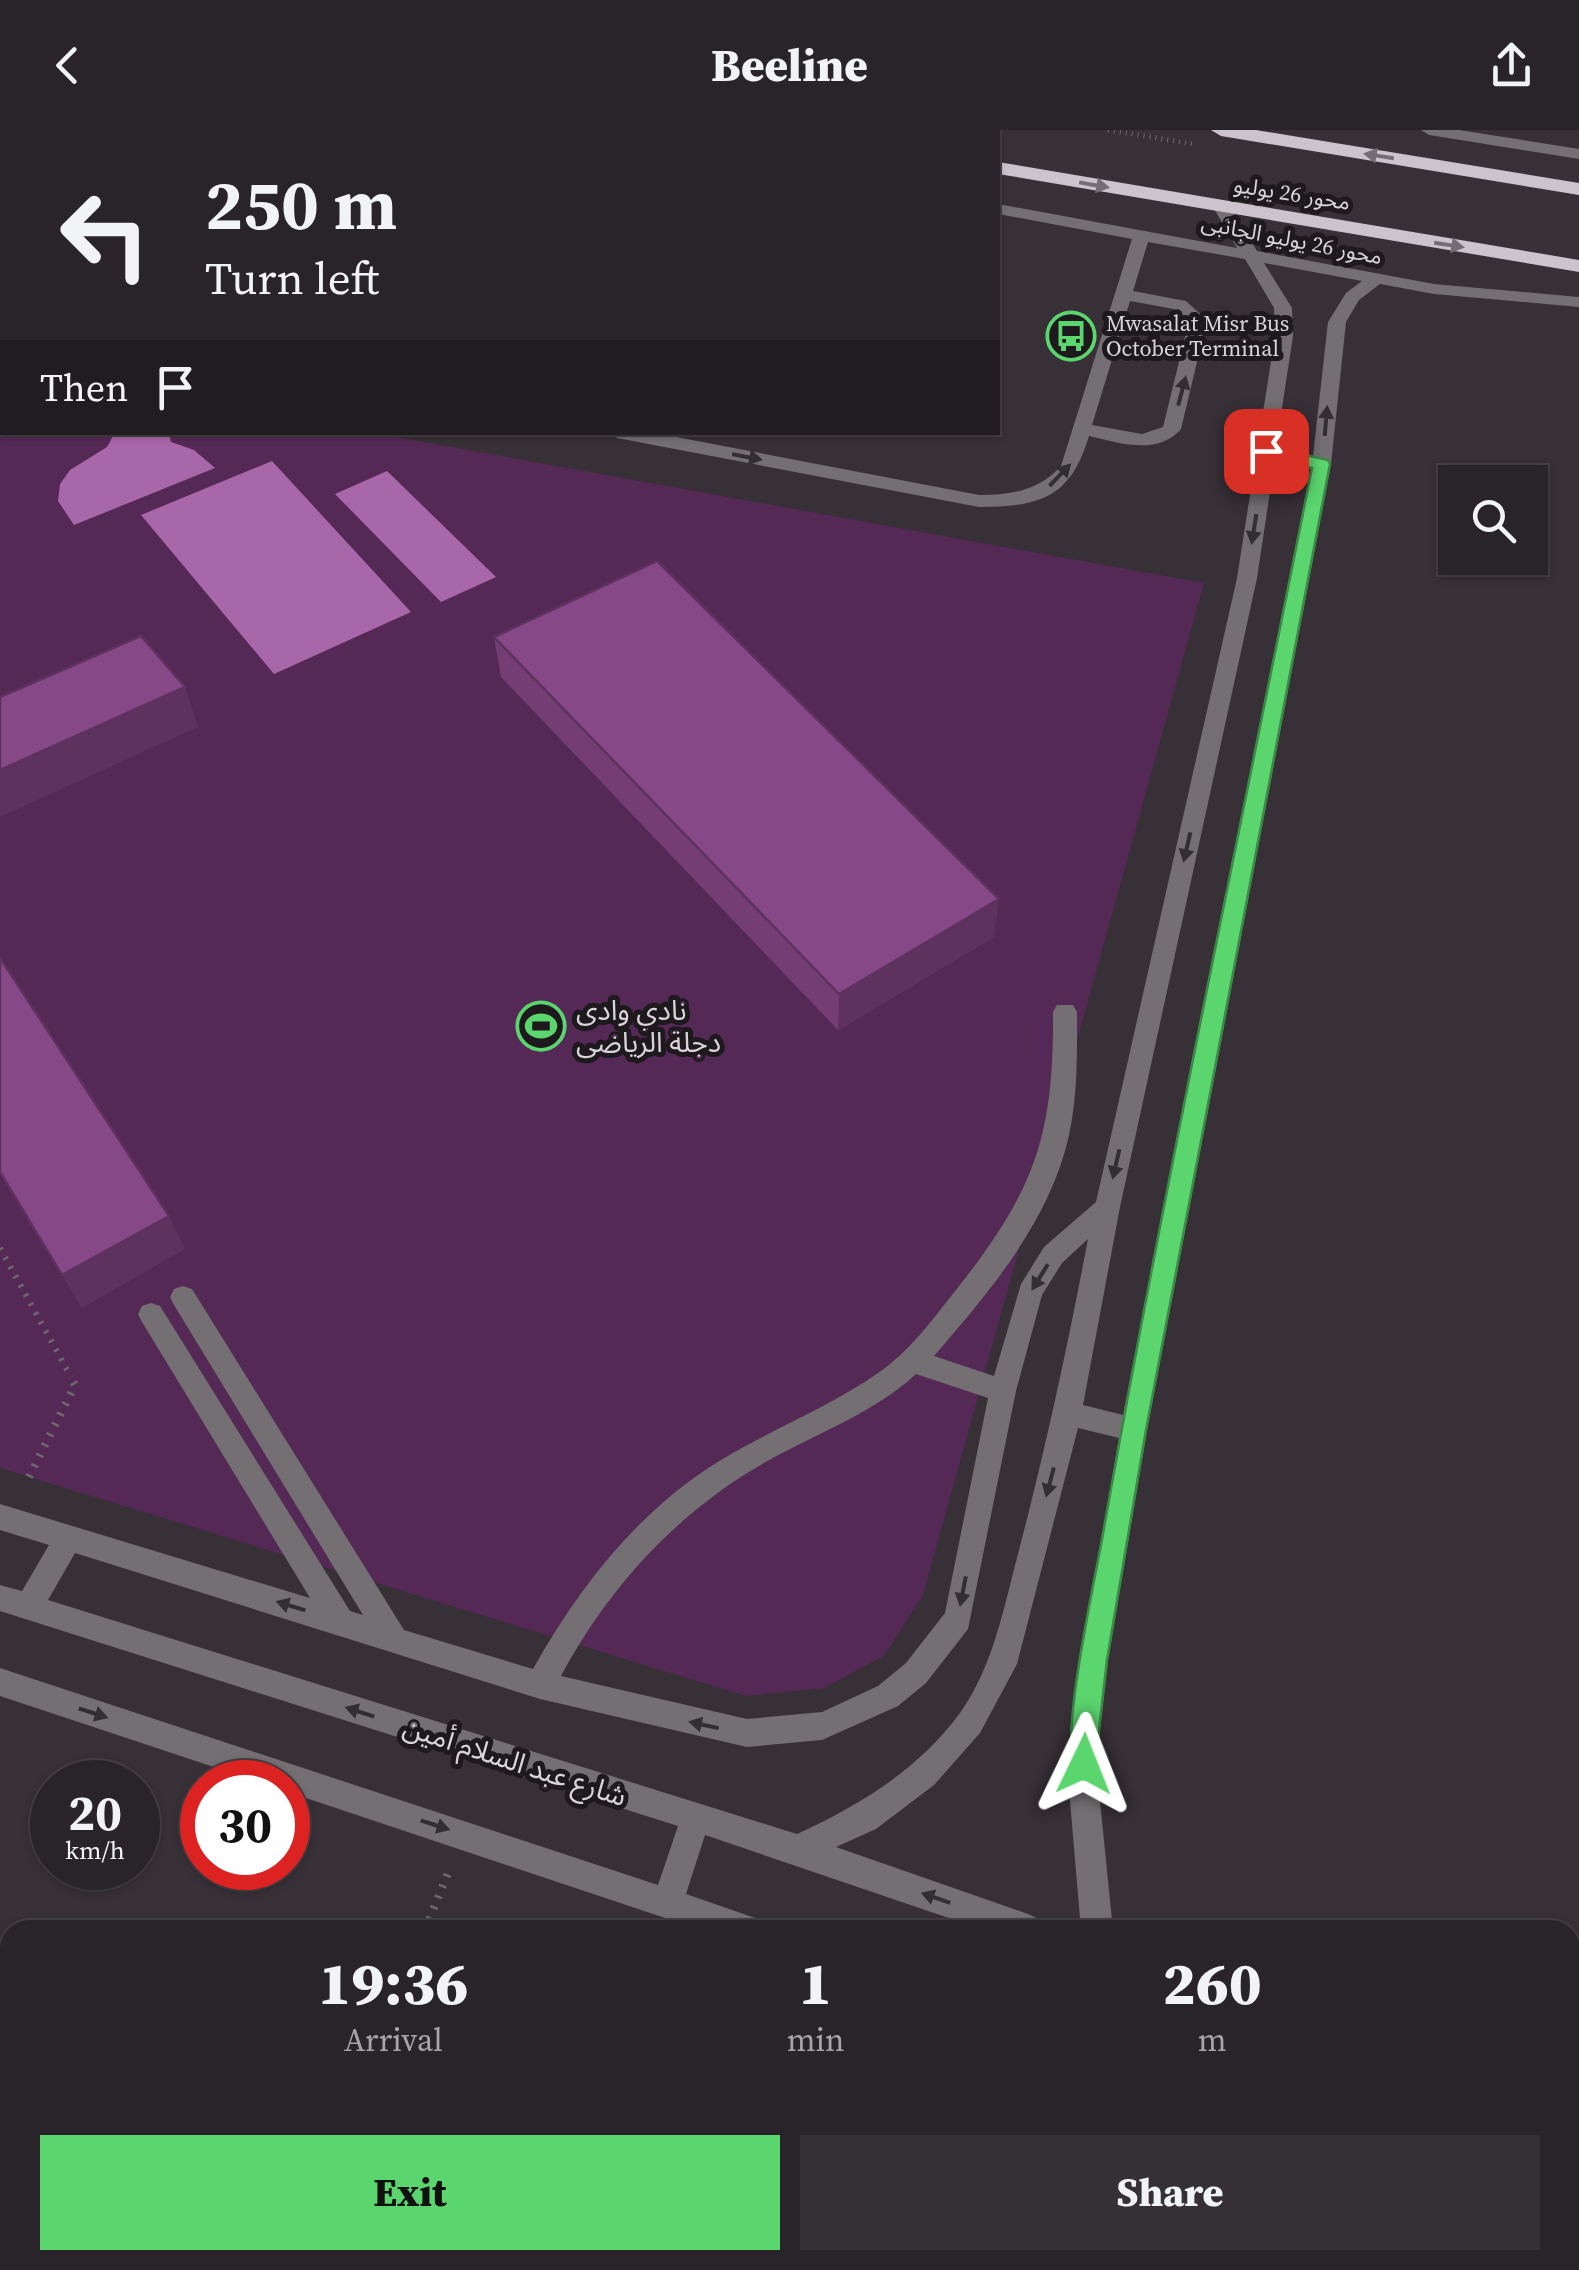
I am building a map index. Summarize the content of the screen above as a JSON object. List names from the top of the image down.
{
  "streets": {
    "highway": ["محور 26 يوليو"],
    "street": ["محور 26 يوليو الجانبى", "شارع عبد السلام أمين"]
  },
  "places": {
    "bus stop": ["Mwasalat Misr Bus October Terminal"],
    "sports": ["نادي وادى دجلة الرياضى"]
  },
  "page": {
    "header": "Beeline",
    "turn": ["250 m", "Turn left"],
    "then": "Then",
    "speed": "20 km/h",
    "limit": "30",
    "eta": [
      "19:36",
      "Arrival",
      "1",
      "min",
      "260",
      "m"
    ],
    "buttons": ["Exit", "Share"]
  }
}
